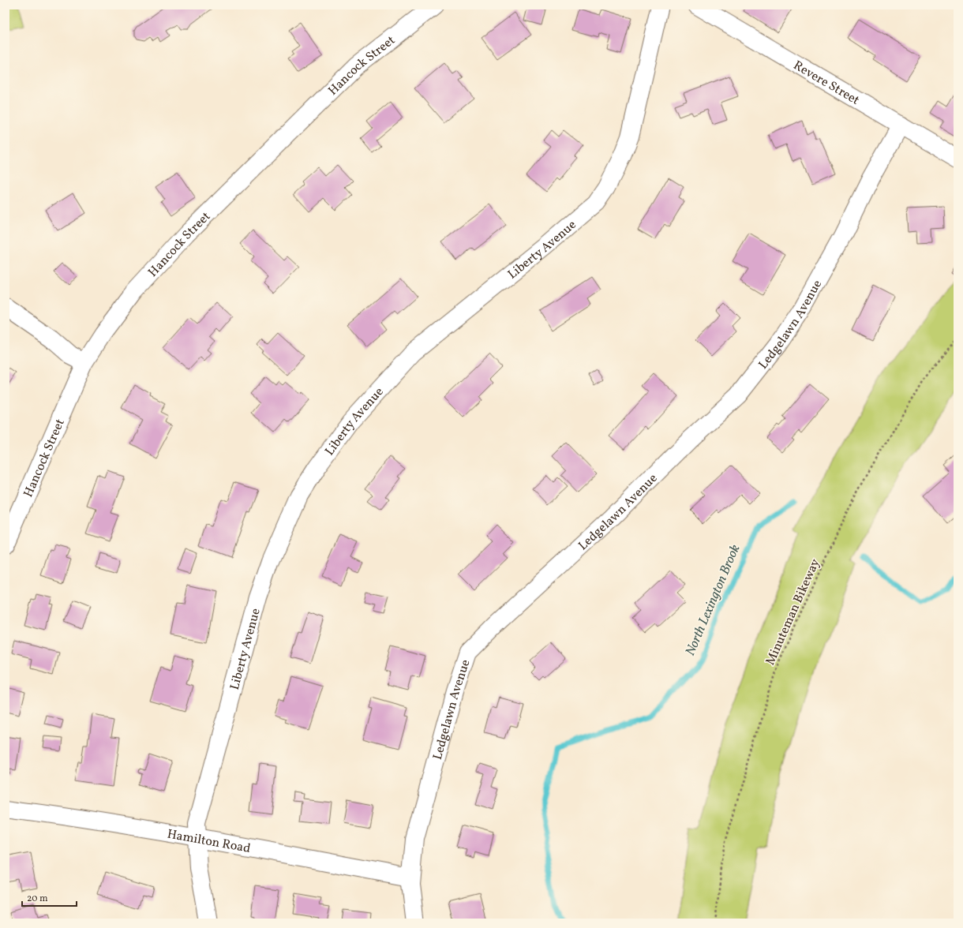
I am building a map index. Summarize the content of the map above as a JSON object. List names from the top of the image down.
{
  "streets": {
    "street": [
      "Hancock Street",
      "Revere Street",
      "Liberty Avenue",
      "Ledgelawn Avenue",
      "Hamilton Road"
    ],
    "path": ["Minuteman Bikeway"]
  },
  "crossings": [
    ["Revere Street", "Ledgelawn Avenue"],
    ["Liberty Avenue", "Hamilton Road"],
    ["Ledgelawn Avenue", "Hamilton Road"]
  ],
  "water": ["North Lexington Brook"],
  "scale_bar": "20 m"
}
